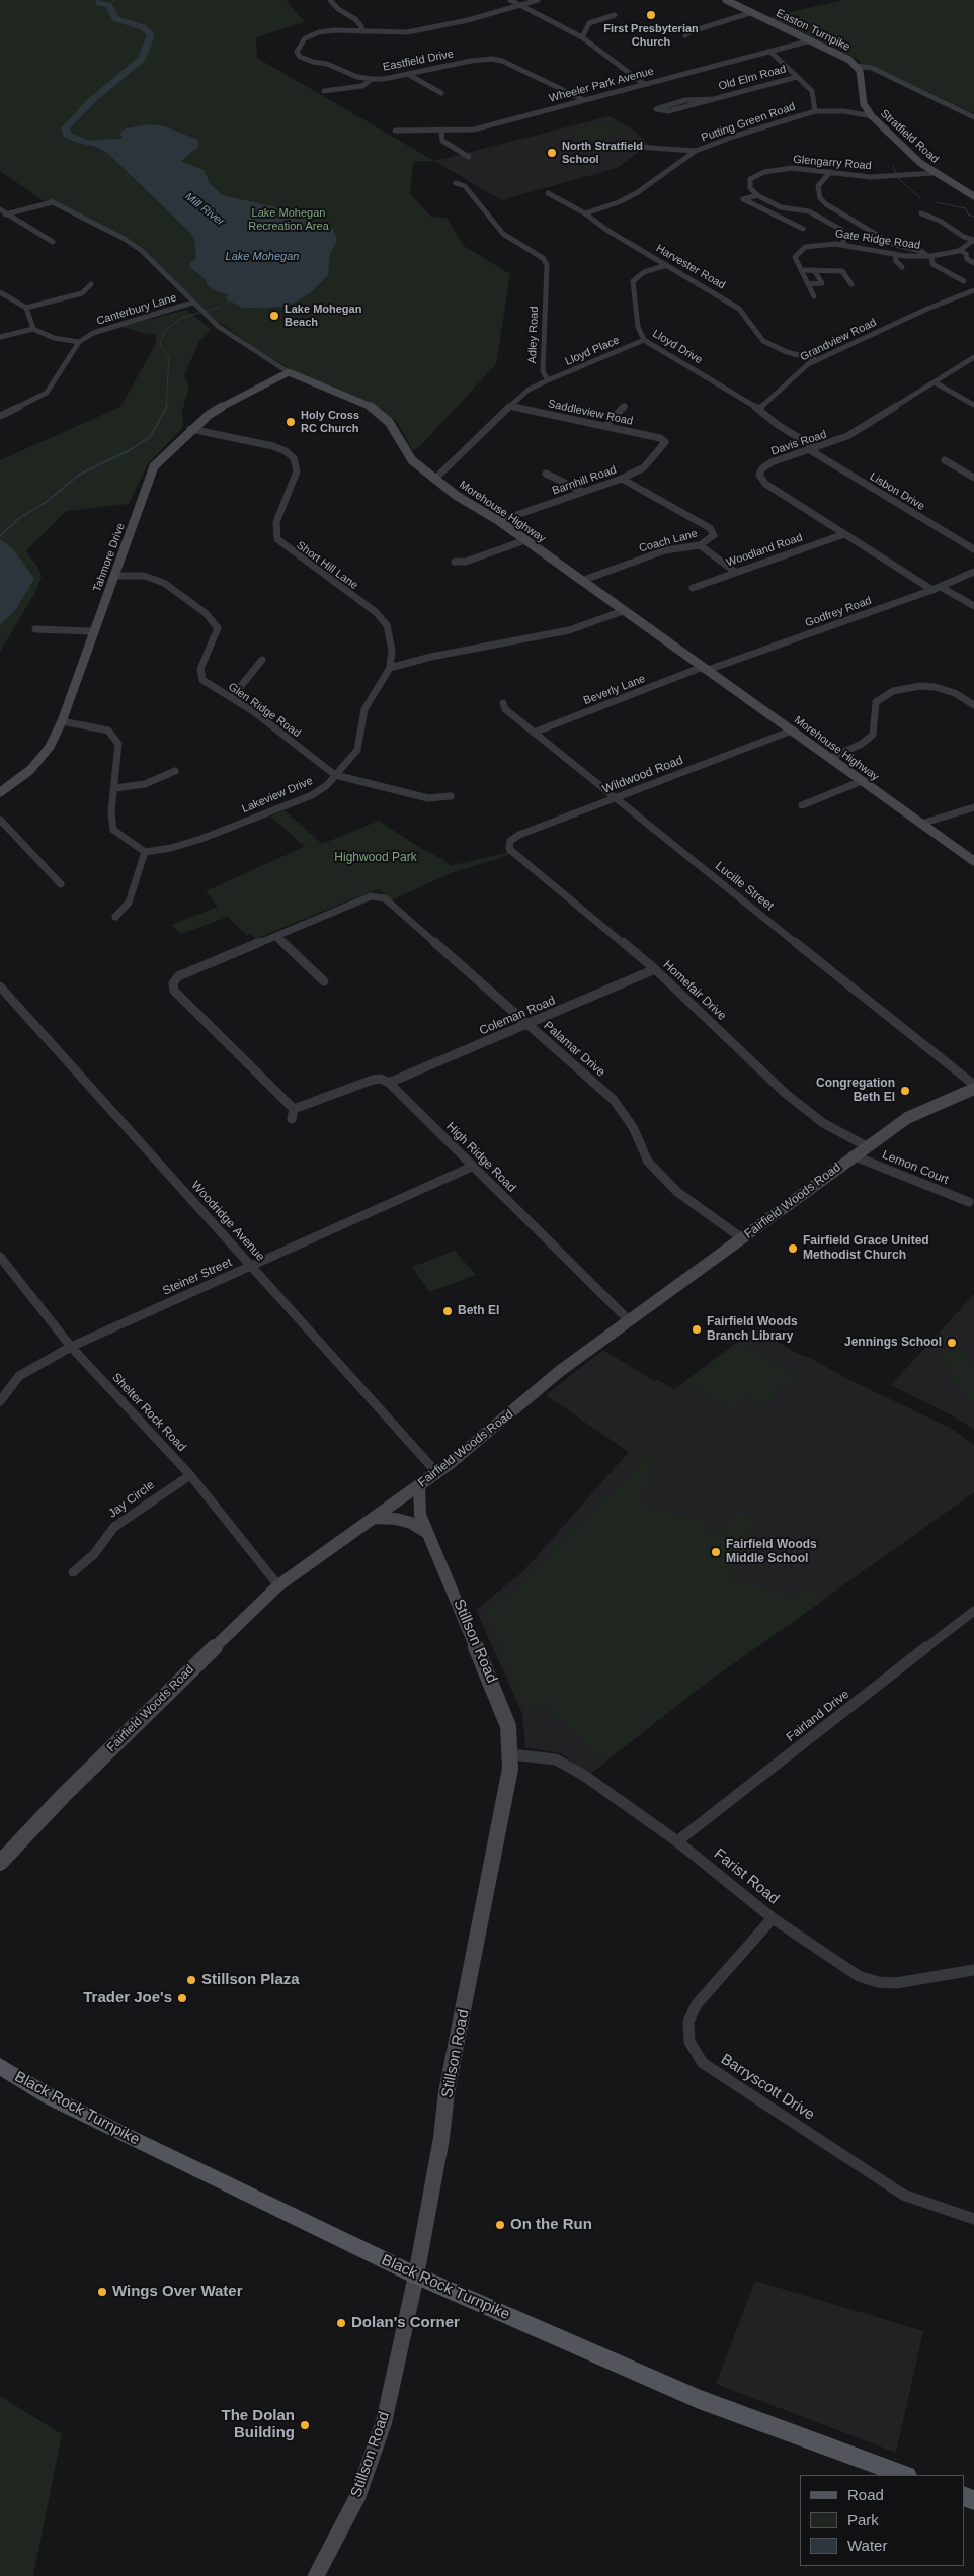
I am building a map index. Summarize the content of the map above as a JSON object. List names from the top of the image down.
{
  "streets": {
    "main road": [
      "Easton Turnpike",
      "Stratfield Road",
      "Morehouse Highway",
      "Tahmore Drive",
      "Fairfield Woods Road",
      "Stillson Road",
      "Black Rock Turnpike"
    ],
    "street": [
      "Eastfield Drive",
      "Old Elm Road",
      "Wheeler Park Avenue",
      "Putting Green Road",
      "Glengarry Road",
      "Gate Ridge Road",
      "Harvester Road",
      "Canterbury Lane",
      "Adley Road",
      "Grandview Road",
      "Lloyd Drive",
      "Lloyd Place",
      "Saddleview Road",
      "Davis Road",
      "Barnhill Road",
      "Lisbon Drive",
      "Coach Lane",
      "Woodland Road",
      "Short Hill Lane",
      "Godfrey Road",
      "Beverly Lane",
      "Glen Ridge Road",
      "Wildwood Road",
      "Lakeview Drive",
      "Lucille Street",
      "Homefair Drive",
      "Coleman Road",
      "Palamar Drive",
      "High Ridge Road",
      "Lemon Court",
      "Woodridge Avenue",
      "Steiner Street",
      "Shelter Rock Road",
      "Jay Circle",
      "Fairland Drive",
      "Farist Road",
      "Barryscott Drive"
    ]
  },
  "crossings": [
    ["Easton Turnpike", "Wheeler Park Avenue"],
    ["Easton Turnpike", "Stratfield Road"],
    ["Eastfield Drive", "Wheeler Park Avenue"],
    ["Putting Green Road", "Stratfield Road"],
    ["Putting Green Road", "Harvester Road"],
    ["Stratfield Road", "Glengarry Road"],
    ["Harvester Road", "Grandview Road"],
    ["Harvester Road", "Lloyd Drive"],
    ["Canterbury Lane", "Morehouse Highway"],
    ["Adley Road", "Lloyd Place"],
    ["Adley Road", "Saddleview Road"],
    ["Adley Road", "Morehouse Highway"],
    ["Grandview Road", "Lloyd Drive"],
    ["Lloyd Drive", "Lloyd Place"],
    ["Saddleview Road", "Barnhill Road"],
    ["Davis Road", "Lisbon Drive"],
    ["Davis Road", "Woodland Road"],
    ["Davis Road", "Godfrey Road"],
    ["Barnhill Road", "Morehouse Highway"],
    ["Barnhill Road", "Coach Lane"],
    ["Morehouse Highway", "Coach Lane"],
    ["Morehouse Highway", "Tahmore Drive"],
    ["Morehouse Highway", "Godfrey Road"],
    ["Morehouse Highway", "Beverly Lane"],
    ["Morehouse Highway", "Wildwood Road"],
    ["Tahmore Drive", "Short Hill Lane"],
    ["Tahmore Drive", "Glen Ridge Road"],
    ["Short Hill Lane", "Lakeview Drive"],
    ["Godfrey Road", "Beverly Lane"],
    ["Beverly Lane", "Lucille Street"],
    ["Glen Ridge Road", "Lakeview Drive"],
    ["Wildwood Road", "Lucille Street"],
    ["Wildwood Road", "Homefair Drive"],
    ["Lucille Street", "Fairfield Woods Road"],
    ["Homefair Drive", "Coleman Road"],
    ["Homefair Drive", "Fairfield Woods Road"],
    ["Coleman Road", "Palamar Drive"],
    ["Coleman Road", "High Ridge Road"],
    ["Palamar Drive", "Fairfield Woods Road"],
    ["High Ridge Road", "Fairfield Woods Road"],
    ["High Ridge Road", "Steiner Street"],
    ["Lemon Court", "Fairfield Woods Road"],
    ["Fairfield Woods Road", "Woodridge Avenue"],
    ["Fairfield Woods Road", "Shelter Rock Road"],
    ["Fairfield Woods Road", "Stillson Road"],
    ["Woodridge Avenue", "Steiner Street"],
    ["Steiner Street", "Shelter Rock Road"],
    ["Shelter Rock Road", "Jay Circle"],
    ["Stillson Road", "Farist Road"],
    ["Stillson Road", "Black Rock Turnpike"],
    ["Fairland Drive", "Farist Road"],
    ["Farist Road", "Barryscott Drive"]
  ],
  "water": ["Mill River", "Lake Mohegan"],
  "parks": ["Lake Mohegan Recreation Area", "Highwood Park"],
  "places": [
    "First Presbyterian Church",
    "North Stratfield School",
    "Lake Mohegan Beach",
    "Holy Cross RC Church",
    "Congregation Beth El",
    "Fairfield Grace United Methodist Church",
    "Beth El",
    "Fairfield Woods Branch Library",
    "Jennings School",
    "Fairfield Woods Middle School",
    "Stillson Plaza",
    "Trader Joe's",
    "On the Run",
    "Wings Over Water",
    "Dolan's Corner",
    "The Dolan Building"
  ],
  "legend": ["Road", "Park", "Water"]
}
